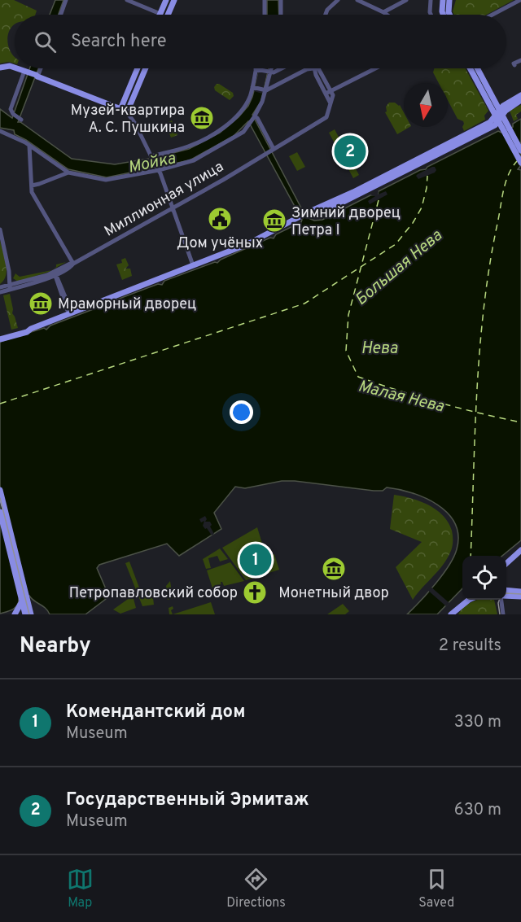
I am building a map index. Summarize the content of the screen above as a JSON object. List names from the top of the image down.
{
  "streets": {
    "street": ["Миллионная улица"]
  },
  "water": [
    "Мойка",
    "Большая Нева",
    "Нева",
    "Малая Нева"
  ],
  "places": {
    "museum": [
      "Музей-квартира А. С. Пушкина",
      "Зимний дворец Петра I",
      "Мраморный дворец",
      "Монетный двор"
    ],
    "public building": ["Дом учёных"],
    "church": ["Петропавловский собор"]
  },
  "north": "bottom",
  "page": {
    "search": "Search here",
    "pins": ["2", "1"],
    "heading": ["Nearby", "2 results"],
    "list": [
      {
        "mark": "1",
        "name": "Комендантский дом",
        "note": "Museum",
        "value": "330 m"
      },
      {
        "mark": "2",
        "name": "Государственный Эрмитаж",
        "note": "Museum",
        "value": "630 m"
      }
    ],
    "nav": ["Map", "Directions", "Saved"]
  }
}
